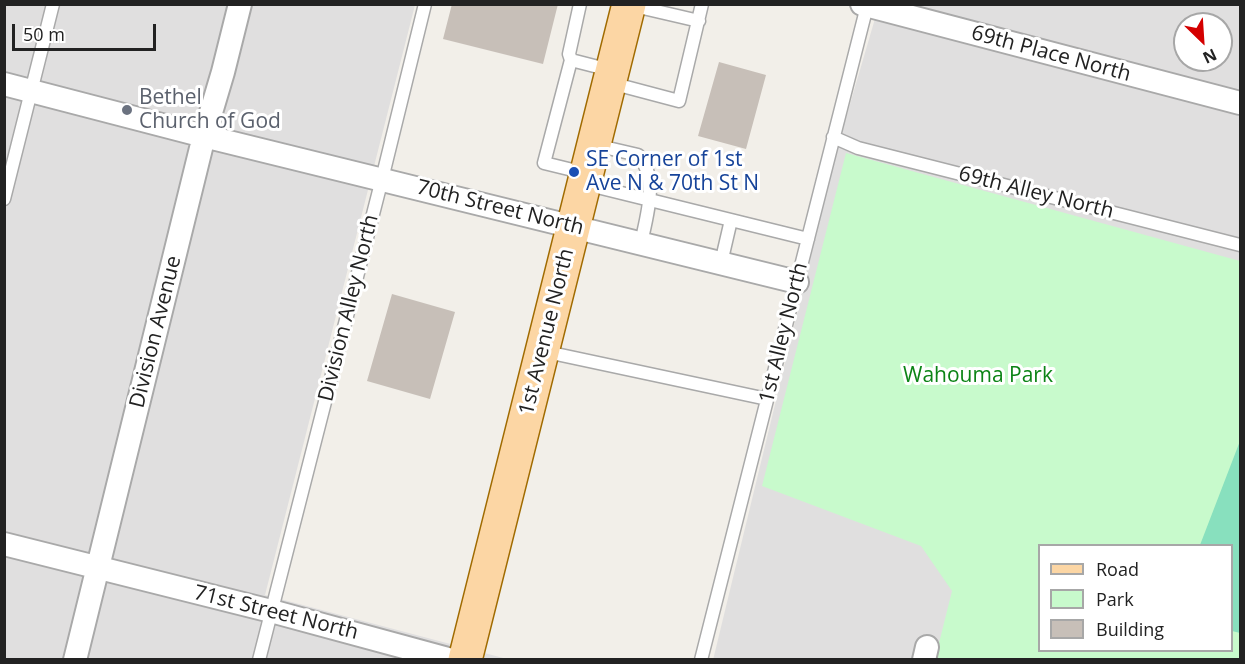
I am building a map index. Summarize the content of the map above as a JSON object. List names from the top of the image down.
{
  "streets": {
    "main road": ["1st Avenue North"],
    "street": [
      "69th Place North",
      "70th Street North",
      "Division Avenue",
      "71st Street North"
    ],
    "lane": ["69th Alley North", "Division Alley North", "1st Alley North"]
  },
  "crossings": [
    ["69th Place North", "1st Alley North"],
    ["69th Alley North", "1st Alley North"],
    ["70th Street North", "Division Alley North"],
    ["70th Street North", "Division Avenue"],
    ["70th Street North", "1st Avenue North"],
    ["70th Street North", "1st Alley North"],
    ["Division Alley North", "71st Street North"],
    ["Division Avenue", "71st Street North"]
  ],
  "parks": ["Wahouma Park"],
  "places": ["Bethel Church of God", "SE Corner of 1st Ave N & 70th St N"],
  "legend": ["Road", "Park", "Building"],
  "scale_bar": "50 m",
  "north": "bottom right"
}
